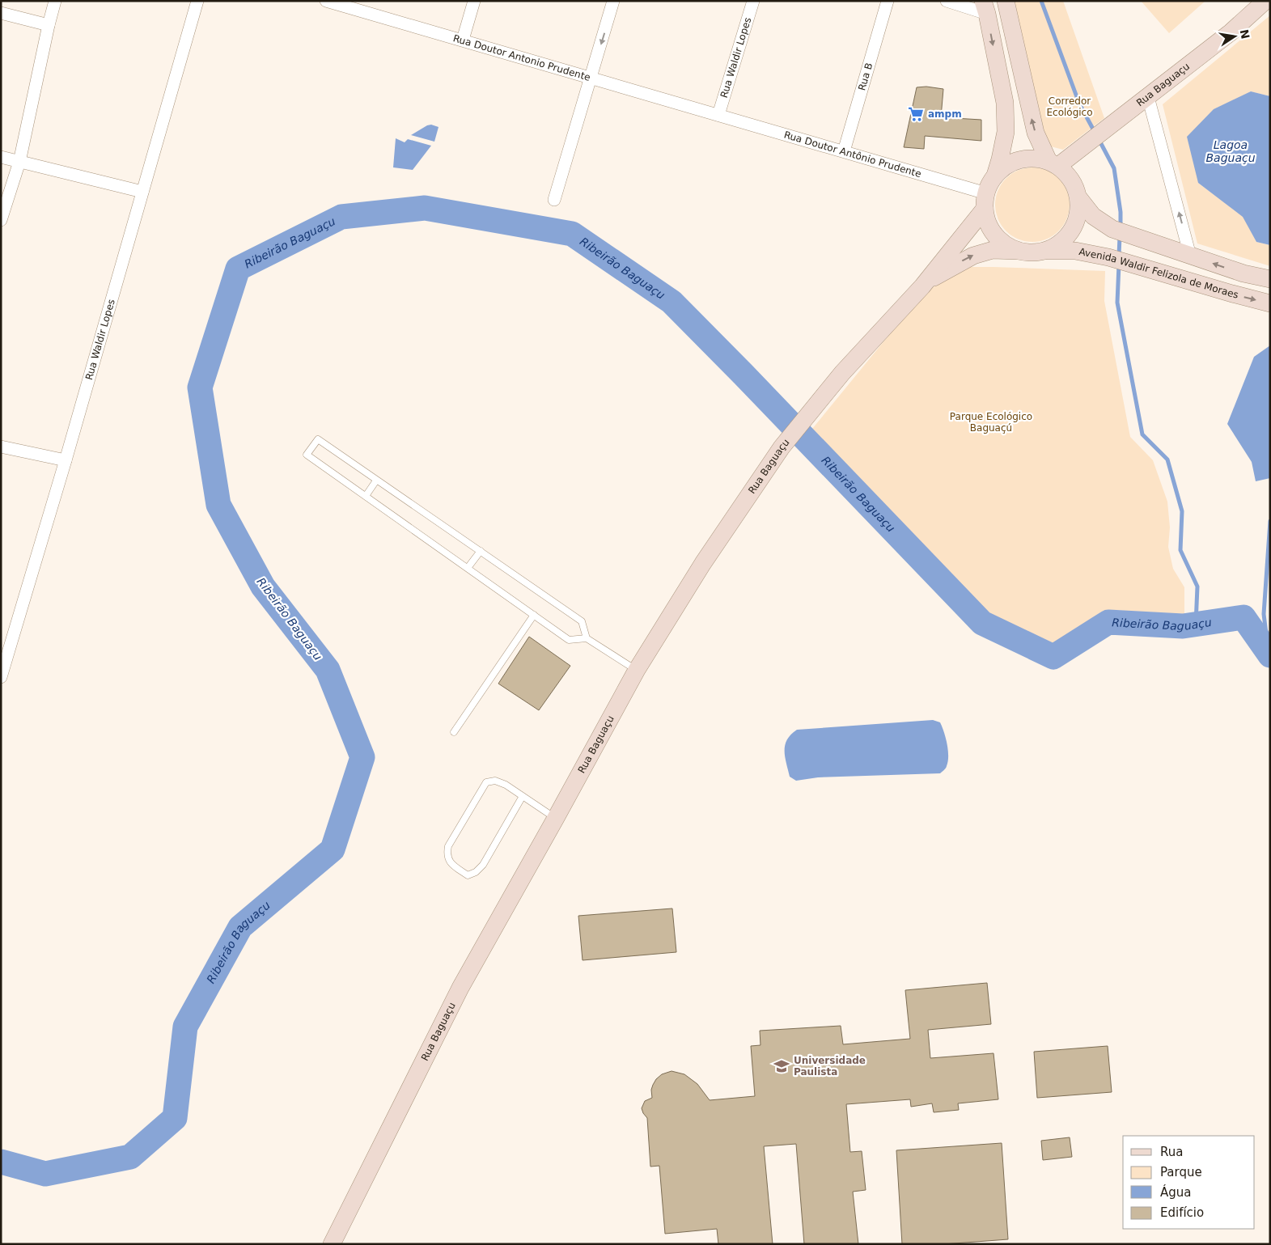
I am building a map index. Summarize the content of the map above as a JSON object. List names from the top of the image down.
{
  "streets": {
    "main road": ["Rua Baguaçu", "Avenida Waldir Felizola de Moraes"],
    "street": [
      "Rua Doutor Antonio Prudente",
      "Rua Waldir Lopes",
      "Rua B",
      "Rua Doutor Antônio Prudente"
    ]
  },
  "crossings": [
    ["Rua Doutor Antonio Prudente", "Rua Waldir Lopes"],
    ["Rua Doutor Antonio Prudente", "Rua Doutor Antônio Prudente"],
    ["Rua Waldir Lopes", "Rua Doutor Antônio Prudente"],
    ["Rua B", "Rua Doutor Antônio Prudente"],
    ["Rua Baguaçu", "Rua Doutor Antônio Prudente"],
    ["Rua Baguaçu", "Avenida Waldir Felizola de Moraes"],
    ["Rua Doutor Antônio Prudente", "Avenida Waldir Felizola de Moraes"]
  ],
  "water": ["Lagoa Baguaçu", "Ribeirão Baguaçu"],
  "parks": ["Corredor Ecológico", "Parque Ecológico Baguaçú"],
  "places": {
    "supermarket": ["ampm"],
    "school or university": ["Universidade Paulista"]
  },
  "legend": [
    "Rua",
    "Parque",
    "Água",
    "Edifício"
  ],
  "north": "right"
}
